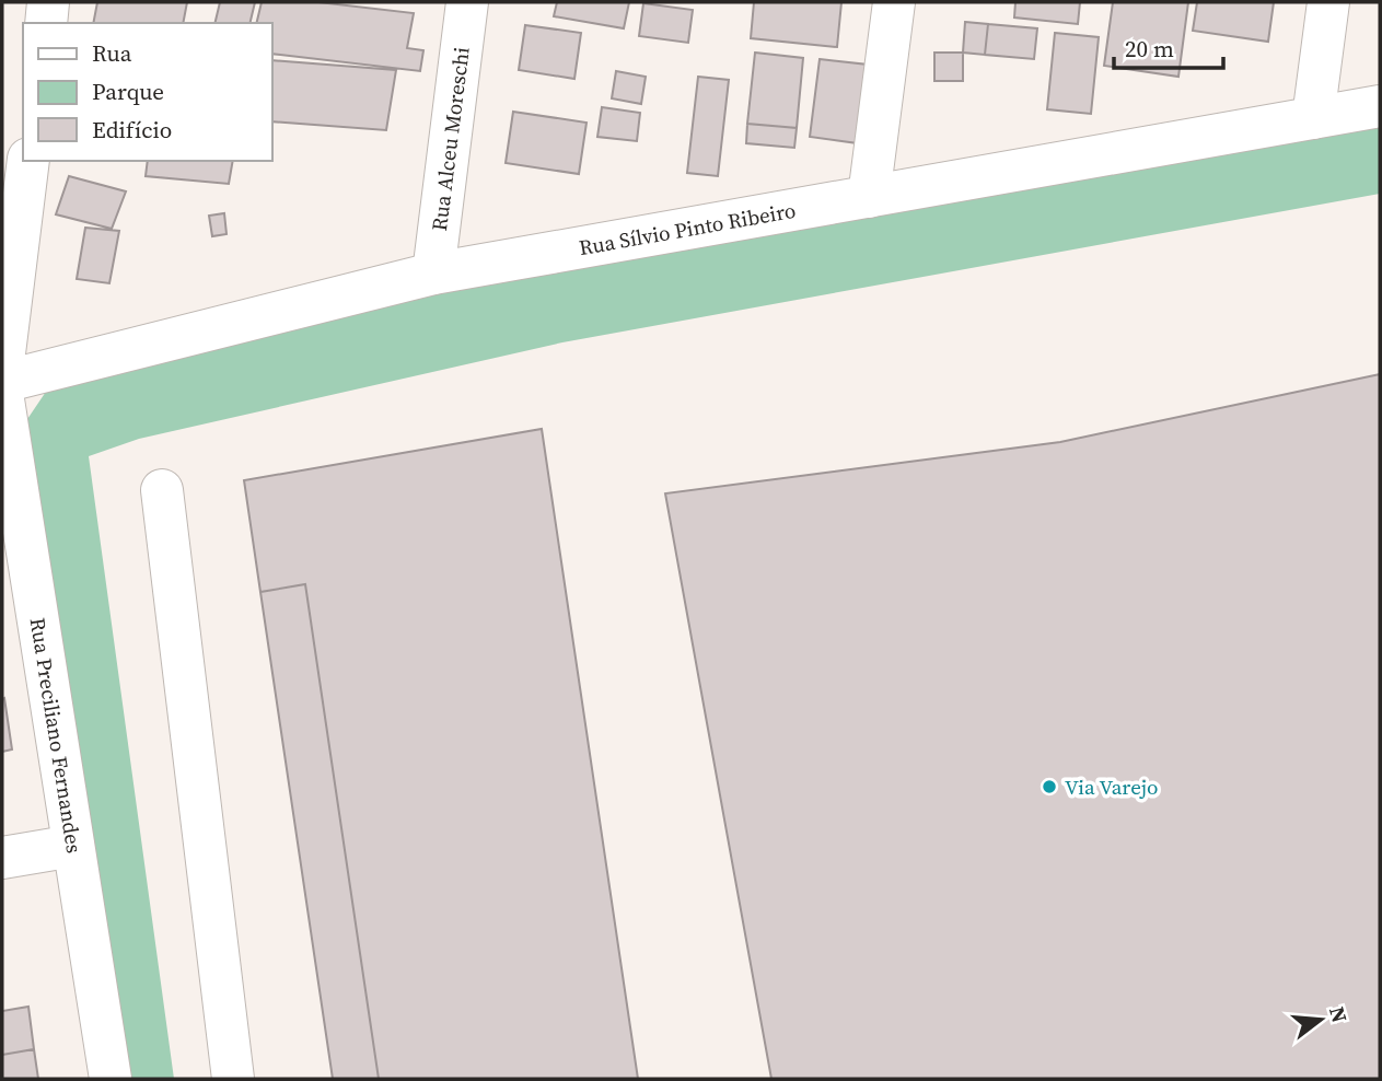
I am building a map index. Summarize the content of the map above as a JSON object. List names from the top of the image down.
{
  "streets": {
    "street": ["Rua Alceu Moreschi", "Rua Sílvio Pinto Ribeiro", "Rua Preciliano Fernandes"]
  },
  "crossings": [
    ["Rua Alceu Moreschi", "Rua Sílvio Pinto Ribeiro"]
  ],
  "places": ["Via Varejo"],
  "legend": ["Rua", "Parque", "Edifício"],
  "scale_bar": "20 m",
  "north": "right"
}
